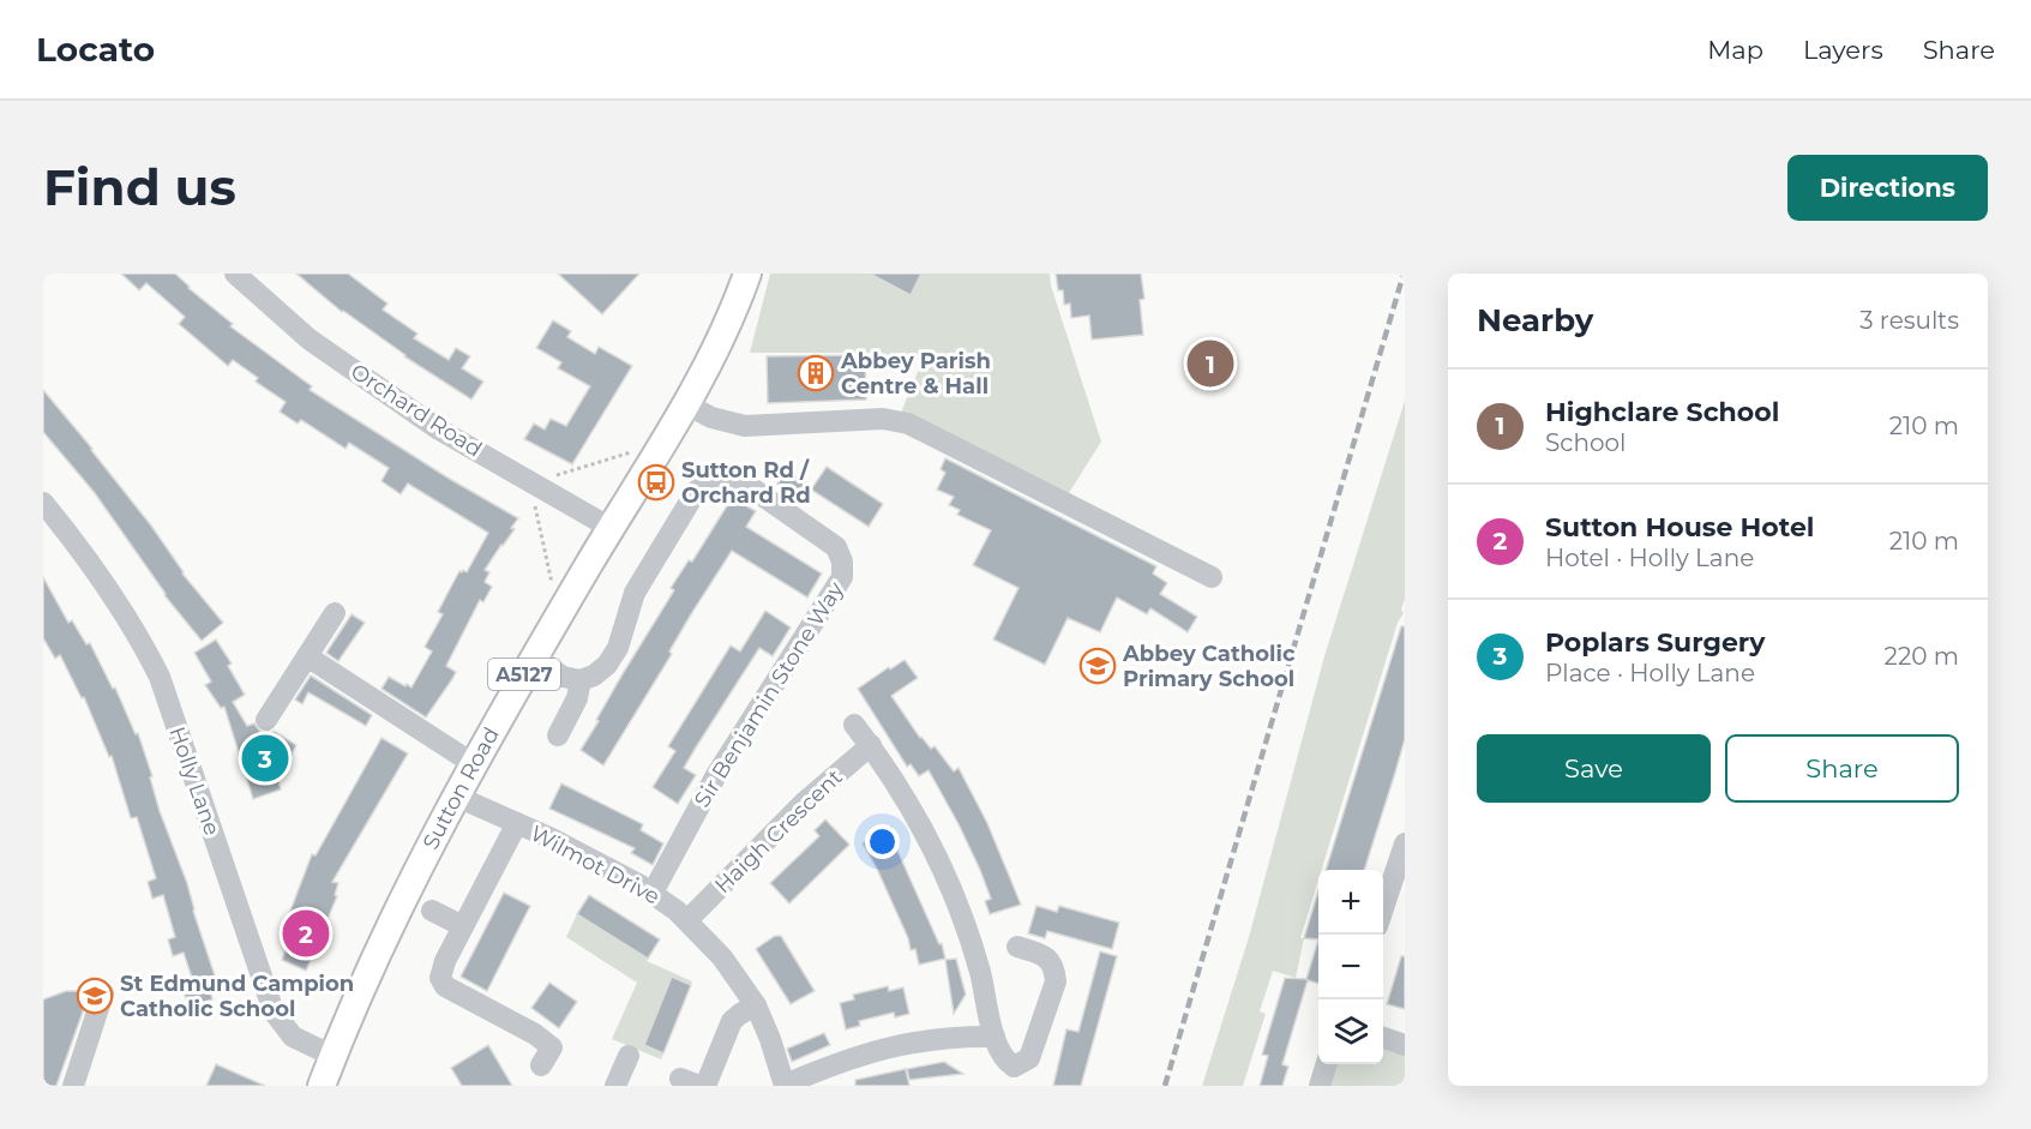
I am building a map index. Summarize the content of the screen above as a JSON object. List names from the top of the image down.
{
  "streets": {
    "main road": ["A5127", "Sutton Road"],
    "street": [
      "Orchard Road",
      "Sir Benjamin Stone Way",
      "Holly Lane",
      "Haigh Crescent",
      "Wilmot Drive"
    ]
  },
  "crossings": [
    ["Orchard Road", "Sutton Road"],
    ["Sir Benjamin Stone Way", "Wilmot Drive"],
    ["Holly Lane", "Sutton Road"],
    ["Sutton Road", "Wilmot Drive"],
    ["Haigh Crescent", "Wilmot Drive"]
  ],
  "places": {
    "building": ["Abbey Parish Centre & Hall"],
    "bus stop": ["Sutton Rd / Orchard Rd"],
    "school or university": ["Abbey Catholic Primary School", "St Edmund Campion Catholic School"]
  },
  "page": {
    "header": "Locato",
    "nav": ["Map", "Layers", "Share"],
    "buttons": [
      "Directions",
      ["Save", "Share"]
    ],
    "title": "Find us",
    "heading": ["Nearby", "3 results"],
    "pins": ["1", "3", "2"],
    "list": [
      {
        "mark": "1",
        "name": "Highclare School",
        "note": "School",
        "value": "210 m"
      },
      {
        "mark": "2",
        "name": "Sutton House Hotel",
        "note": "Hotel · Holly Lane",
        "value": "210 m"
      },
      {
        "mark": "3",
        "name": "Poplars Surgery",
        "note": "Place · Holly Lane",
        "value": "220 m"
      }
    ],
    "map_buttons": ["+", "−"]
  }
}
